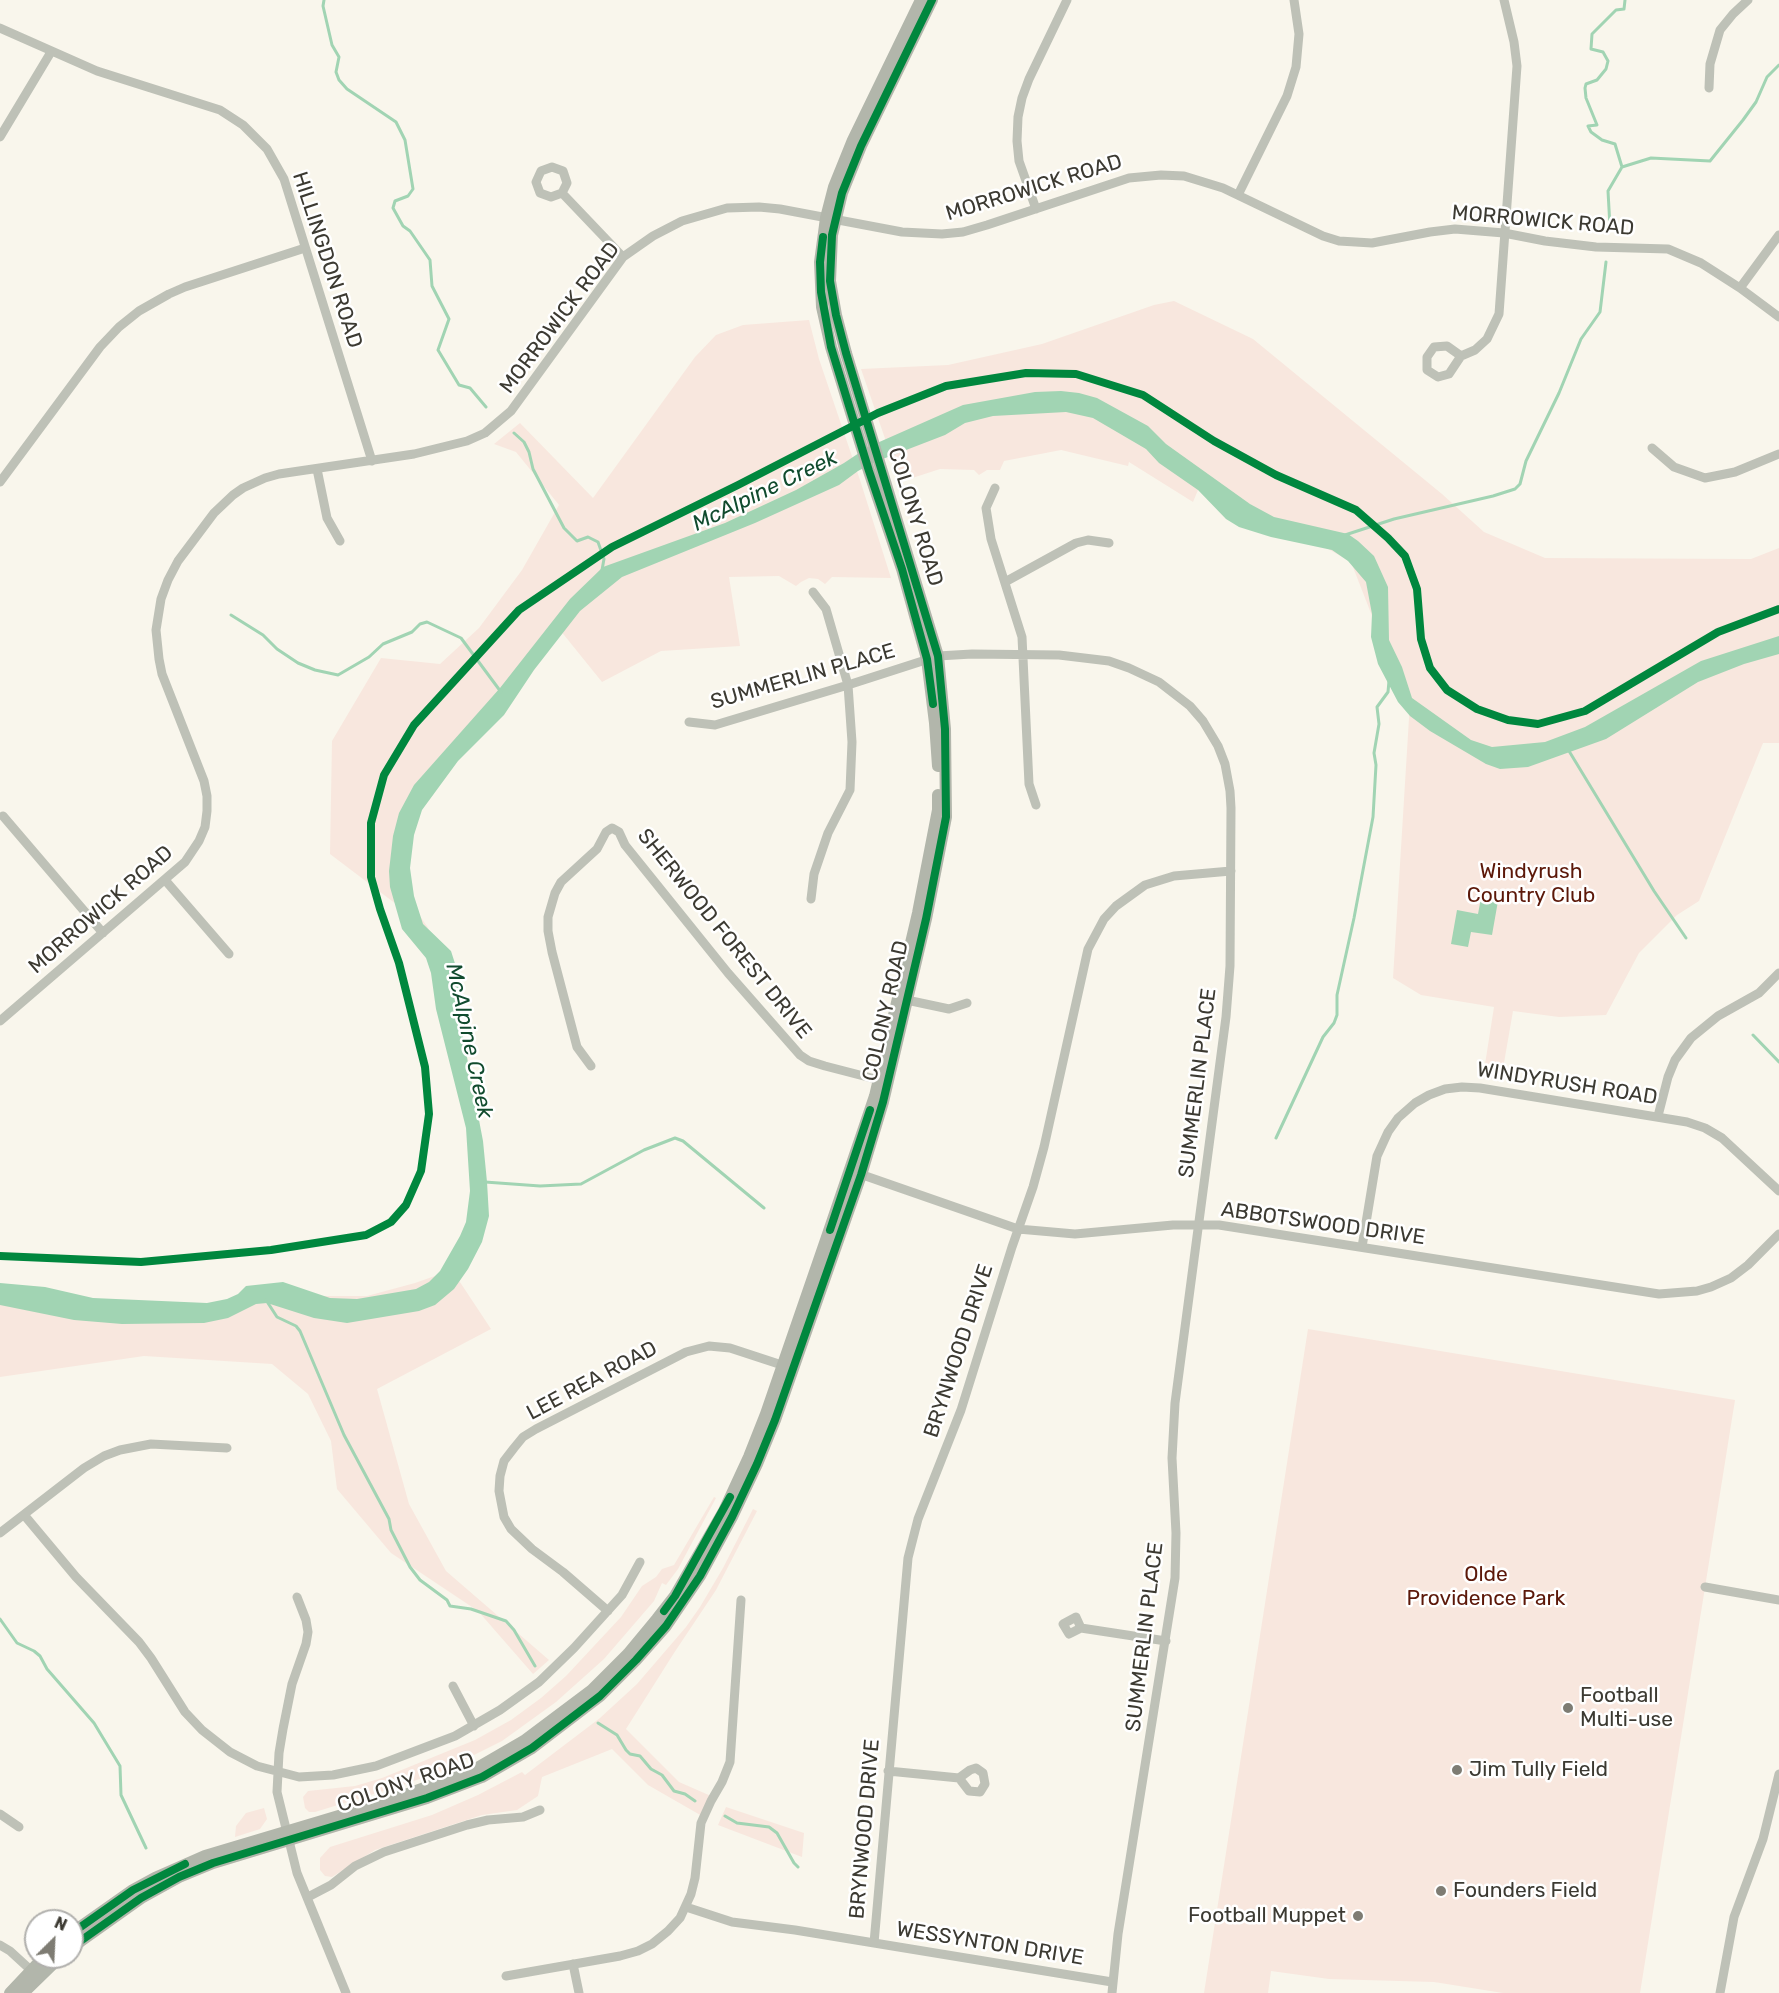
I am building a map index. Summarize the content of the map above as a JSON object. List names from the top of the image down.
{
  "streets": {
    "main road": ["COLONY ROAD"],
    "street": [
      "MORROWICK ROAD",
      "HILLINGDON ROAD",
      "SUMMERLIN PLACE",
      "SHERWOOD FOREST DRIVE",
      "WINDYRUSH ROAD",
      "ABBOTSWOOD DRIVE",
      "BRYNWOOD DRIVE",
      "LEE REA ROAD",
      "WESSYNTON DRIVE"
    ]
  },
  "crossings": [
    ["MORROWICK ROAD", "HILLINGDON ROAD"],
    ["MORROWICK ROAD", "COLONY ROAD"],
    ["COLONY ROAD", "SUMMERLIN PLACE"],
    ["COLONY ROAD", "SHERWOOD FOREST DRIVE"],
    ["COLONY ROAD", "ABBOTSWOOD DRIVE"],
    ["COLONY ROAD", "LEE REA ROAD"],
    ["SUMMERLIN PLACE", "ABBOTSWOOD DRIVE"],
    ["SUMMERLIN PLACE", "BRYNWOOD DRIVE"],
    ["SUMMERLIN PLACE", "WESSYNTON DRIVE"],
    ["WINDYRUSH ROAD", "ABBOTSWOOD DRIVE"],
    ["ABBOTSWOOD DRIVE", "BRYNWOOD DRIVE"],
    ["BRYNWOOD DRIVE", "WESSYNTON DRIVE"]
  ],
  "water": ["McAlpine Creek"],
  "parks": ["Windyrush Country Club", "Olde Providence Park"],
  "places": [
    "Football Multi-use",
    "Jim Tully Field",
    "Founders Field",
    "Football Muppet"
  ],
  "north": "top right"
}
